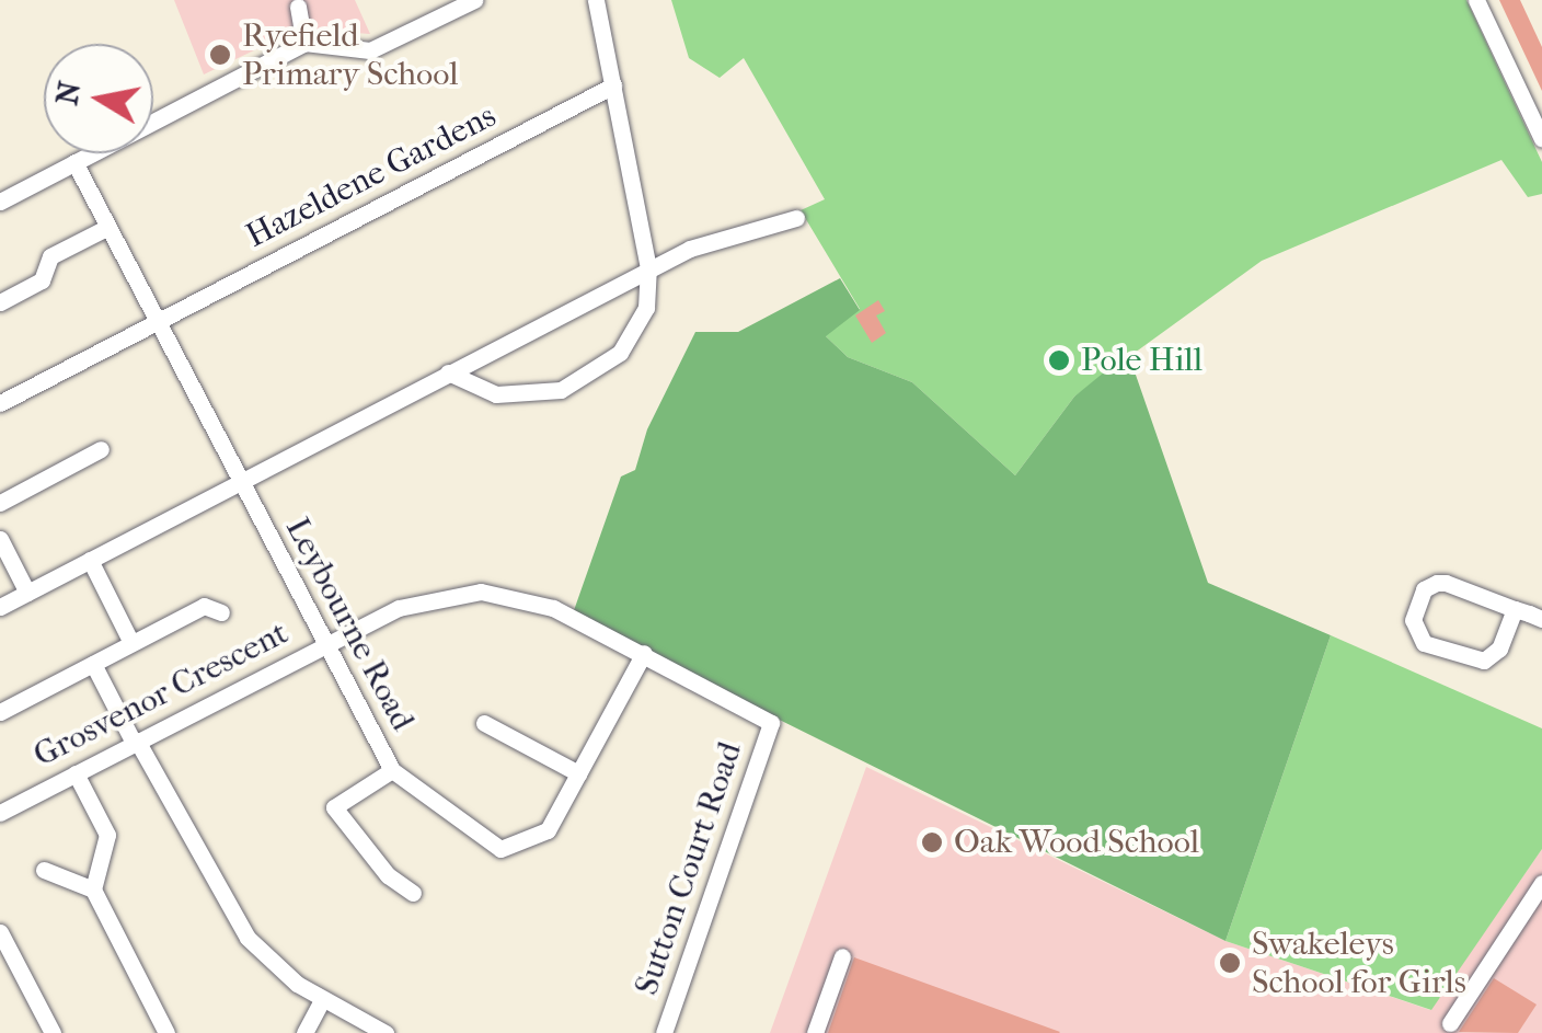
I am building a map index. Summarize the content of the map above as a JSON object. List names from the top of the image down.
{
  "streets": {
    "street": [
      "Hazeldene Gardens",
      "Leybourne Road",
      "Grosvenor Crescent",
      "Sutton Court Road"
    ]
  },
  "crossings": [
    ["Hazeldene Gardens", "Leybourne Road"],
    ["Leybourne Road", "Grosvenor Crescent"],
    ["Grosvenor Crescent", "Sutton Court Road"]
  ],
  "places": [
    "Ryefield Primary School",
    "Pole Hill",
    "Oak Wood School",
    "Swakeleys School for Girls"
  ],
  "north": "left"
}
